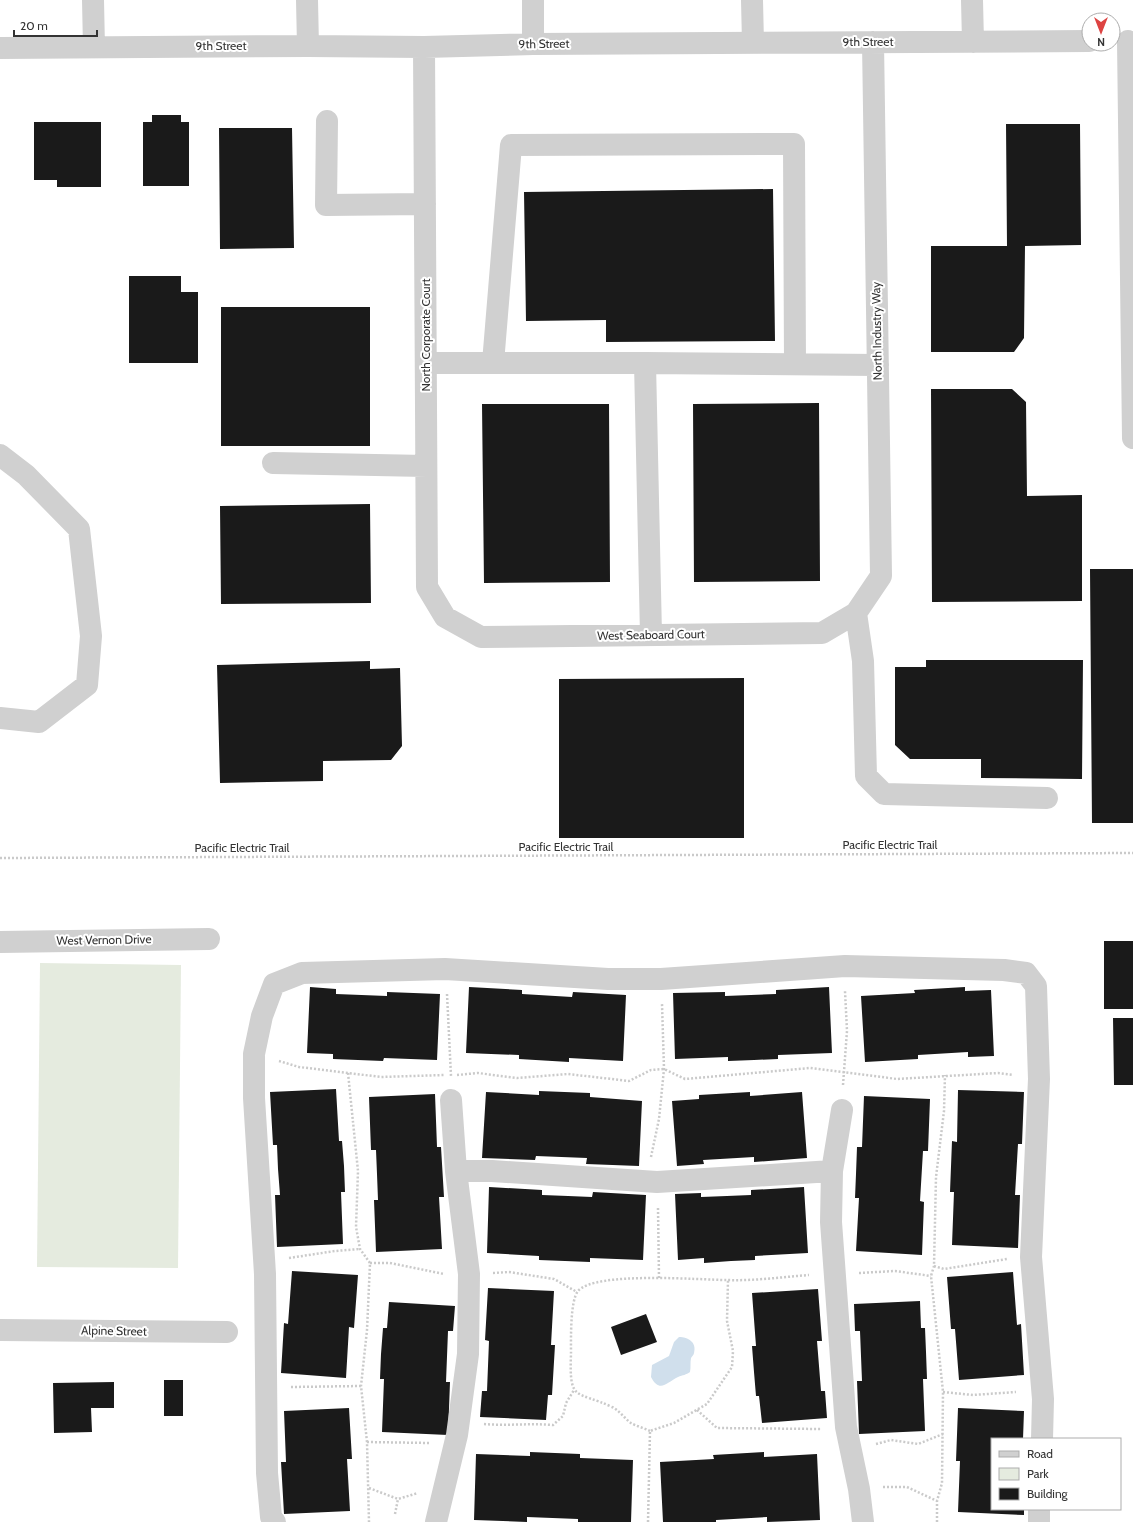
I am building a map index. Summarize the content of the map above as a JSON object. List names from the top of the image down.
{
  "streets": {
    "street": [
      "9th Street",
      "North Industry Way",
      "North Corporate Court",
      "West Seaboard Court",
      "West Vernon Drive",
      "Alpine Street"
    ],
    "path": ["Pacific Electric Trail"]
  },
  "crossings": [
    ["9th Street", "North Industry Way"],
    ["9th Street", "North Corporate Court"],
    ["North Industry Way", "West Seaboard Court"],
    ["North Corporate Court", "West Seaboard Court"]
  ],
  "legend": ["Road", "Park", "Building"],
  "scale_bar": "20 m",
  "north": "bottom"
}
